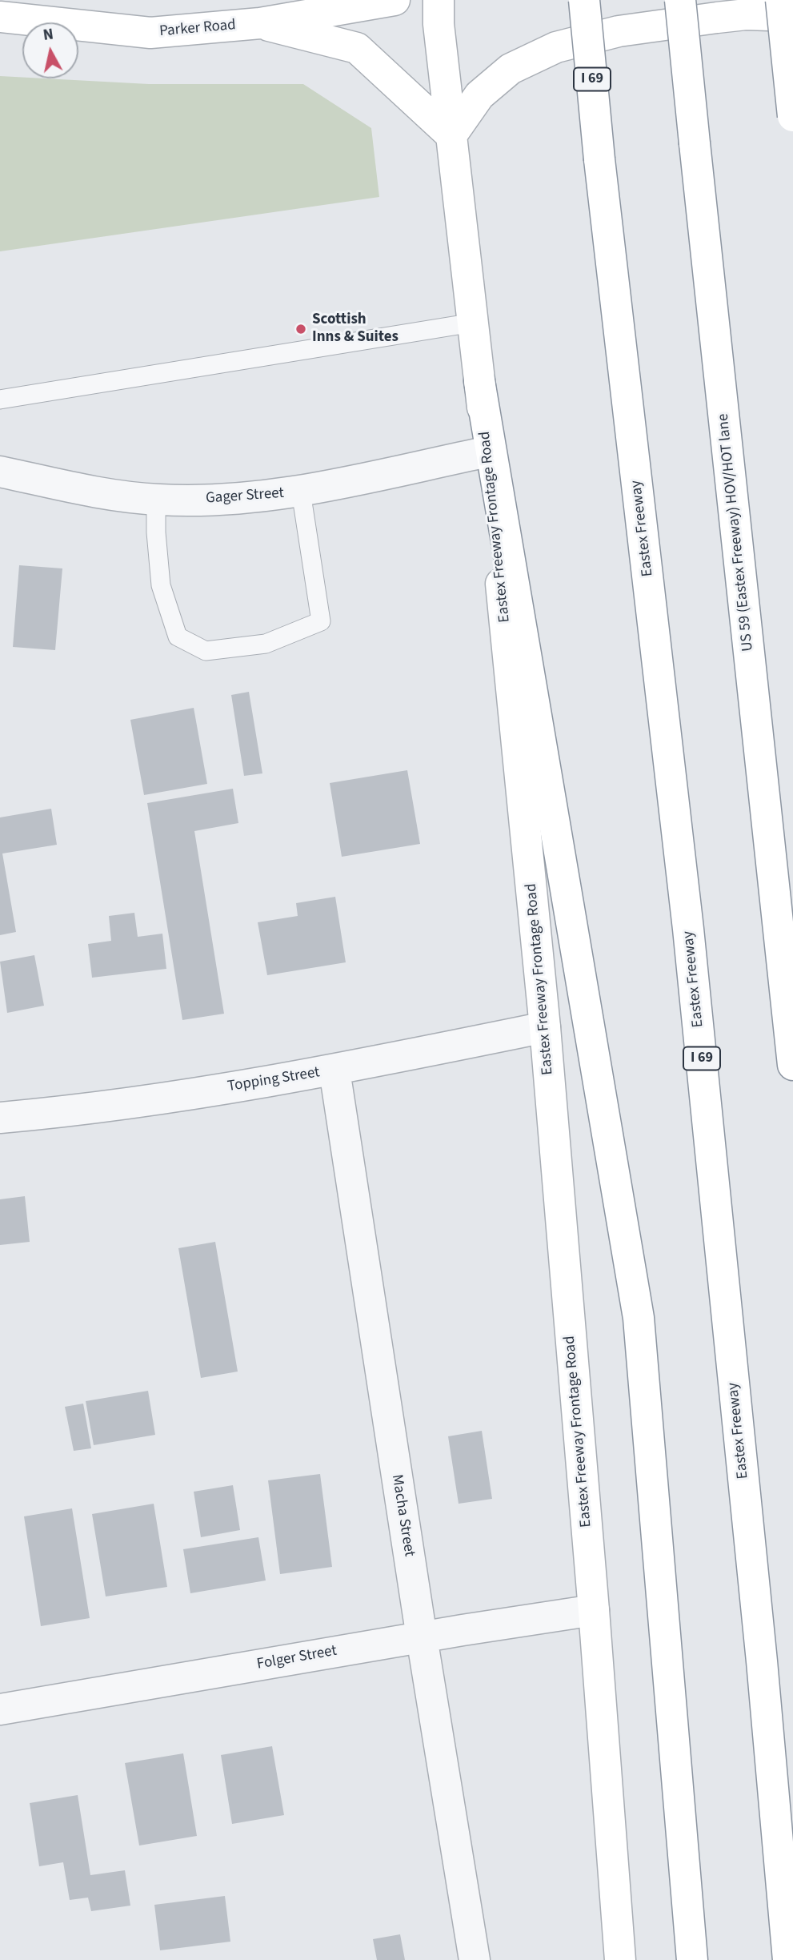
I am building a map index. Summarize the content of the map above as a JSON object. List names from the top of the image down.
{
  "streets": {
    "main road": [
      "Parker Road",
      "I 69",
      "Eastex Freeway Frontage Road",
      "Eastex Freeway",
      "US 59 (Eastex Freeway) HOV/HOT lane"
    ],
    "street": [
      "Gager Street",
      "Topping Street",
      "Macha Street",
      "Folger Street"
    ]
  },
  "crossings": [
    ["Gager Street", "Eastex Freeway Frontage Road"],
    ["Eastex Freeway Frontage Road", "Topping Street"],
    ["Eastex Freeway Frontage Road", "Folger Street"],
    ["Topping Street", "Macha Street"],
    ["Macha Street", "Folger Street"]
  ],
  "places": ["Scottish Inns & Suites"],
  "north": "top"
}
